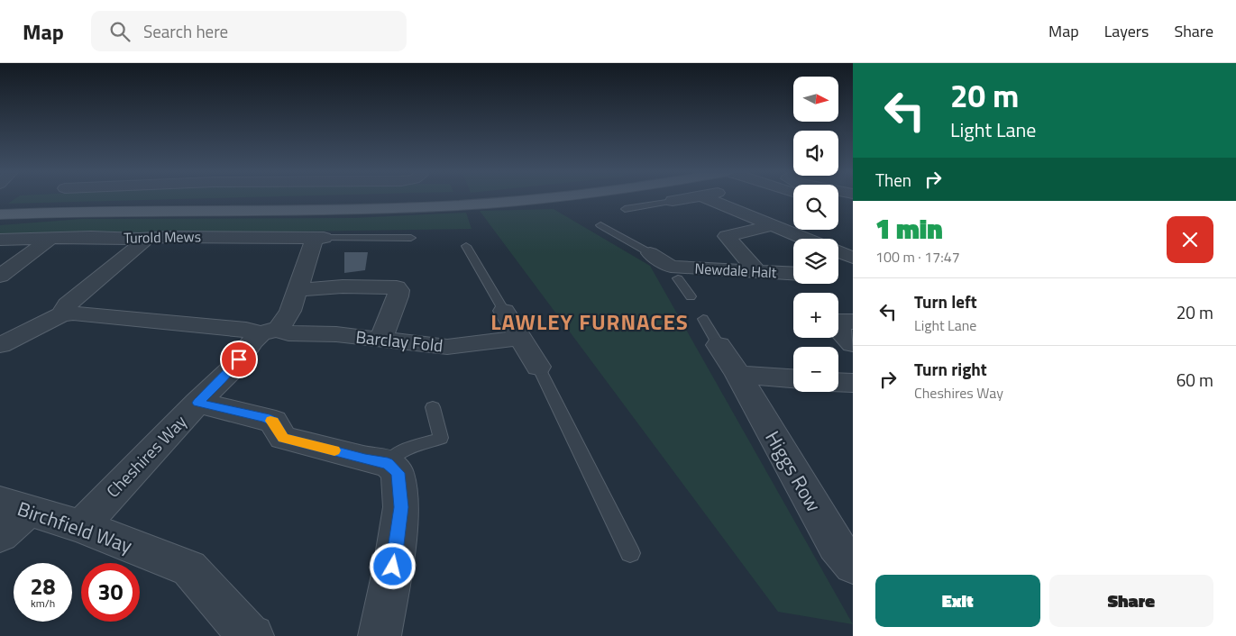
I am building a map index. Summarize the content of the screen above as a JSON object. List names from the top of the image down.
{
  "streets": {
    "street": [
      "Turold Mews",
      "Newdale Halt",
      "Barclay Fold",
      "Cheshires Way",
      "Higgs Row",
      "Birchfield Way"
    ]
  },
  "crossings": [
    ["Turold Mews", "Cheshires Way"],
    ["Barclay Fold", "Cheshires Way"],
    ["Cheshires Way", "Birchfield Way"]
  ],
  "districts": ["LAWLEY FURNACES"],
  "north": "right",
  "page": {
    "header": "Map",
    "search": "Search here",
    "nav": ["Map", "Layers", "Share"],
    "turn": ["20 m", "Light Lane"],
    "map_buttons": ["+", "−"],
    "then": "Then",
    "heading": ["1 min", "100 m · 17:47"],
    "list": [
      {
        "name": "Turn left",
        "note": "Light Lane",
        "value": "20 m"
      },
      {
        "name": "Turn right",
        "note": "Cheshires Way",
        "value": "60 m"
      }
    ],
    "speed": "28 km/h",
    "limit": "30",
    "buttons": ["Exit", "Share"]
  }
}
